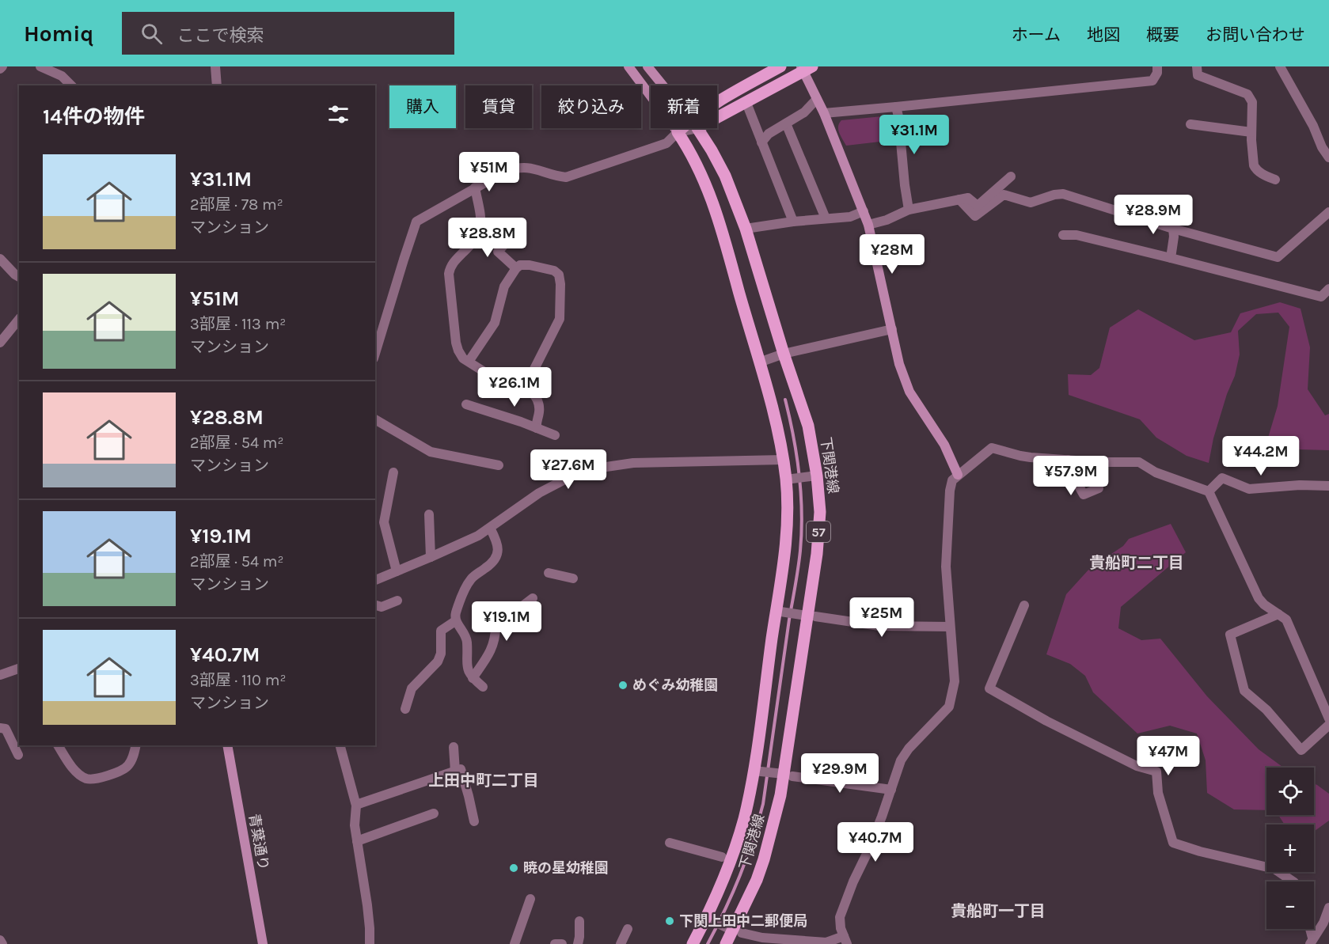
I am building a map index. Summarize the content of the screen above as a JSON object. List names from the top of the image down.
{
  "streets": {
    "main road": ["下関港線", "57"],
    "street": ["青葉通り"]
  },
  "districts": ["貴船町二丁目", "上田中町二丁目", "貴船町一丁目"],
  "places": ["めぐみ幼稚園", "暁の星幼稚園", "下関上田中二郵便局"],
  "page": {
    "header": "Homiq",
    "search": "ここで検索",
    "nav": [
      "ホーム",
      "地図",
      "概要",
      "お問い合わせ"
    ],
    "chip": [
      "購入",
      "賃貸",
      "絞り込み",
      "新着"
    ],
    "heading": "14件の物件",
    "price": [
      "¥31.1M",
      "¥51M",
      "¥28.9M",
      "¥28.8M",
      "¥28M",
      "¥26.1M",
      "¥44.2M",
      "¥27.6M",
      "¥57.9M",
      "¥25M",
      "¥19.1M",
      "¥47M",
      "¥29.9M",
      "¥40.7M"
    ],
    "list": [
      {
        "name": "¥31.1M",
        "note": "2部屋 · 78 m² · マンション"
      },
      {
        "name": "¥51M",
        "note": "3部屋 · 113 m² · マンション"
      },
      {
        "name": "¥28.8M",
        "note": "2部屋 · 54 m² · マンション"
      },
      {
        "name": "¥19.1M",
        "note": "2部屋 · 54 m² · マンション"
      },
      {
        "name": "¥40.7M",
        "note": "3部屋 · 110 m² · マンション"
      }
    ],
    "map_buttons": ["+", "−"]
  }
}
